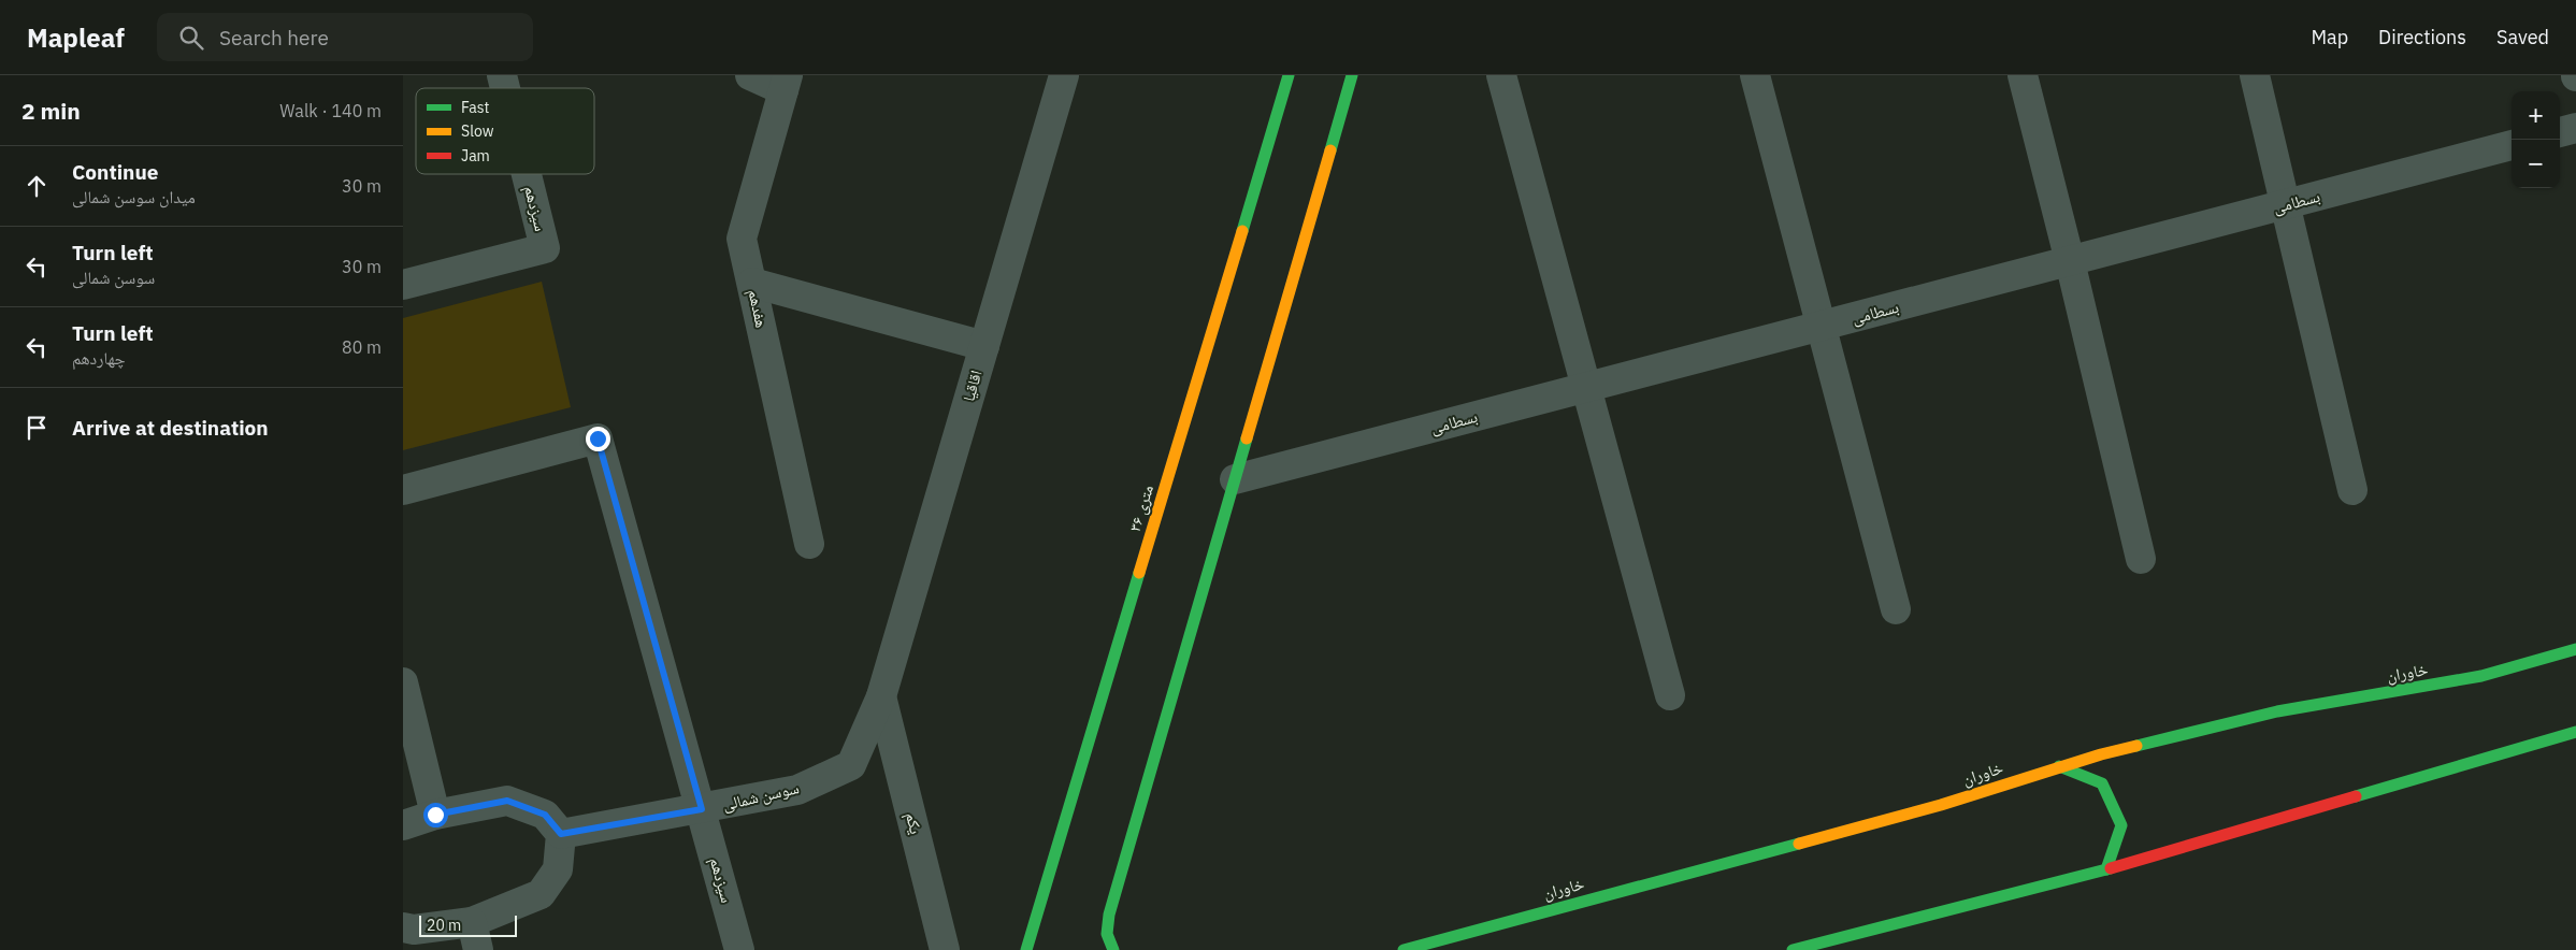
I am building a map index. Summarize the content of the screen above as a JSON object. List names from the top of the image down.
{
  "streets": {
    "main road": ["۳۶ متری", "خاوران"],
    "street": [
      "بسطامی",
      "سیزدهم",
      "هفدهم",
      "اقاقیا",
      "سوسن شمالی",
      "یکم"
    ]
  },
  "crossings": [
    ["سیزدهم", "سوسن شمالی"],
    ["اقاقیا", "سوسن شمالی"],
    ["اقاقیا", "یکم"],
    ["سوسن شمالی", "یکم"]
  ],
  "legend": ["Fast", "Slow", "Jam"],
  "scale_bar": "20 m",
  "page": {
    "header": "Mapleaf",
    "search": "Search here",
    "nav": ["Map", "Directions", "Saved"],
    "heading": ["2 min", "Walk · 140 m"],
    "map_buttons": ["+", "−"],
    "list": [
      ["Continue", "میدان سوسن شمالی", "30 m"],
      ["Turn left", "سوسن شمالی", "30 m"],
      ["Turn left", "چهاردهم", "80 m"],
      "Arrive at destination"
    ],
    "scale": "20 m"
  }
}
